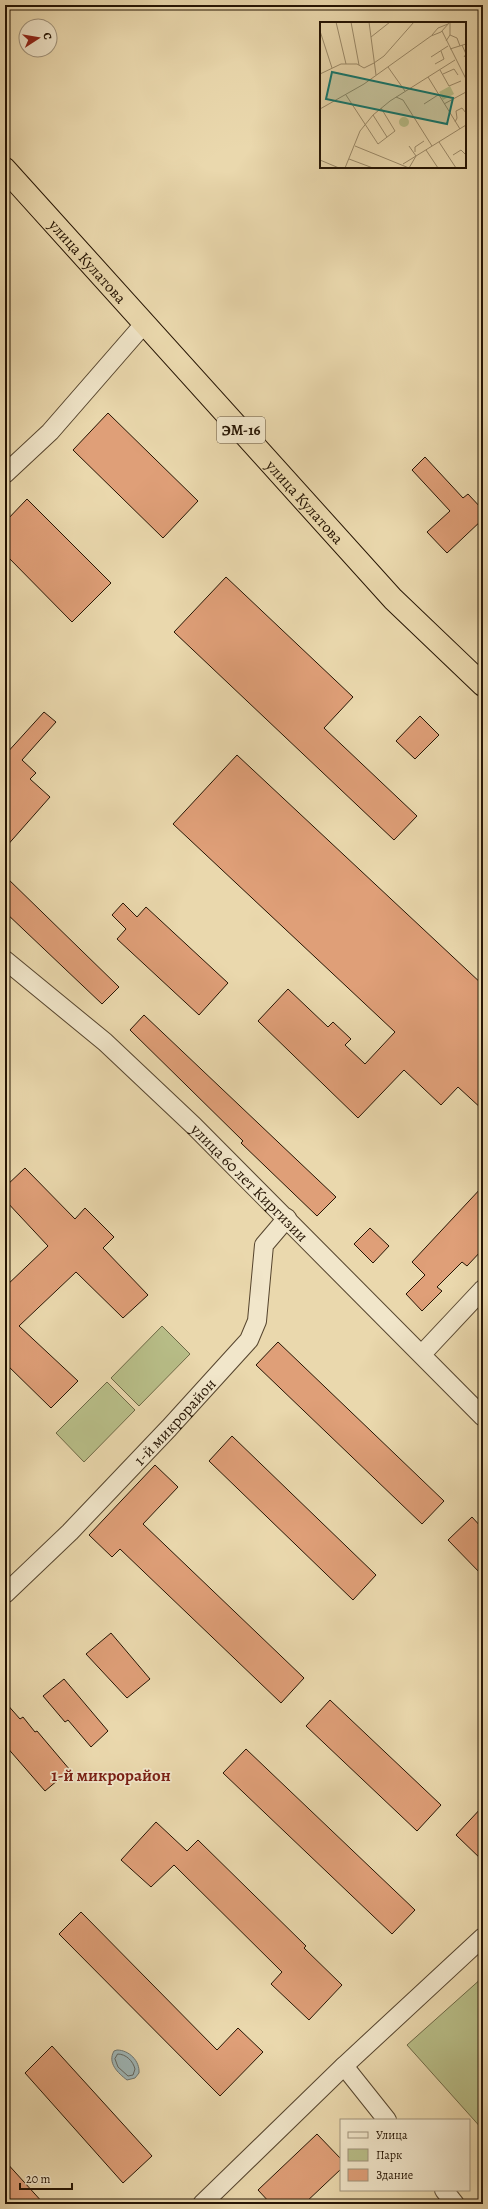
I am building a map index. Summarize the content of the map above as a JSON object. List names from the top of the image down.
{
  "streets": {
    "highway": ["улица Кулатова", "ЭМ-16"],
    "street": ["улица 60 лет Киргизии", "1-й микрорайон"]
  },
  "crossings": [
    ["улица 60 лет Киргизии", "1-й микрорайон"]
  ],
  "districts": ["1-й микрорайон"],
  "legend": ["Улица", "Парк", "Здание"],
  "scale_bar": "20 m",
  "north": "right"
}
